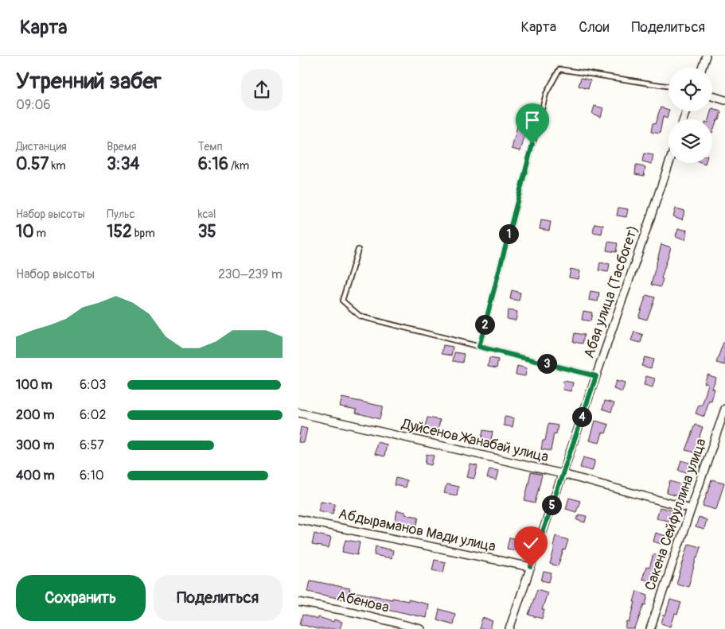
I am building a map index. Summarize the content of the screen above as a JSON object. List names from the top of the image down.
{
  "streets": {
    "street": [
      "Абая улица (Тасбогет)",
      "Дуйсенов Жанабай улица",
      "Сакена Сейфуллина улица",
      "Абдыраманов Мади улица",
      "Абенова"
    ]
  },
  "crossings": [
    ["Абая улица (Тасбогет)", "Дуйсенов Жанабай улица"],
    ["Абая улица (Тасбогет)", "Абдыраманов Мади улица"],
    ["Дуйсенов Жанабай улица", "Сакена Сейфуллина улица"]
  ],
  "page": {
    "header": "Карта",
    "nav": ["Карта", "Слои", "Поделиться"],
    "heading": ["Утренний забег", "09:06"],
    "stats": [
      ["Дистанция", "0.57 km"],
      ["Время", "3:34"],
      ["Темп", "6:16 /km"],
      ["Набор высоты", "10 m"],
      ["Пульс", "152 bpm"],
      ["kcal", "35"]
    ],
    "pins": [
      "1",
      "2",
      "3",
      "4",
      "5"
    ],
    "chart": ["Набор высоты", "230–239 m"],
    "list": [
      {
        "name": "100 m",
        "note": "6:03"
      },
      {
        "name": "200 m",
        "note": "6:02"
      },
      {
        "name": "300 m",
        "note": "6:57"
      },
      {
        "name": "400 m",
        "note": "6:10"
      }
    ],
    "buttons": ["Сохранить", "Поделиться"]
  }
}
